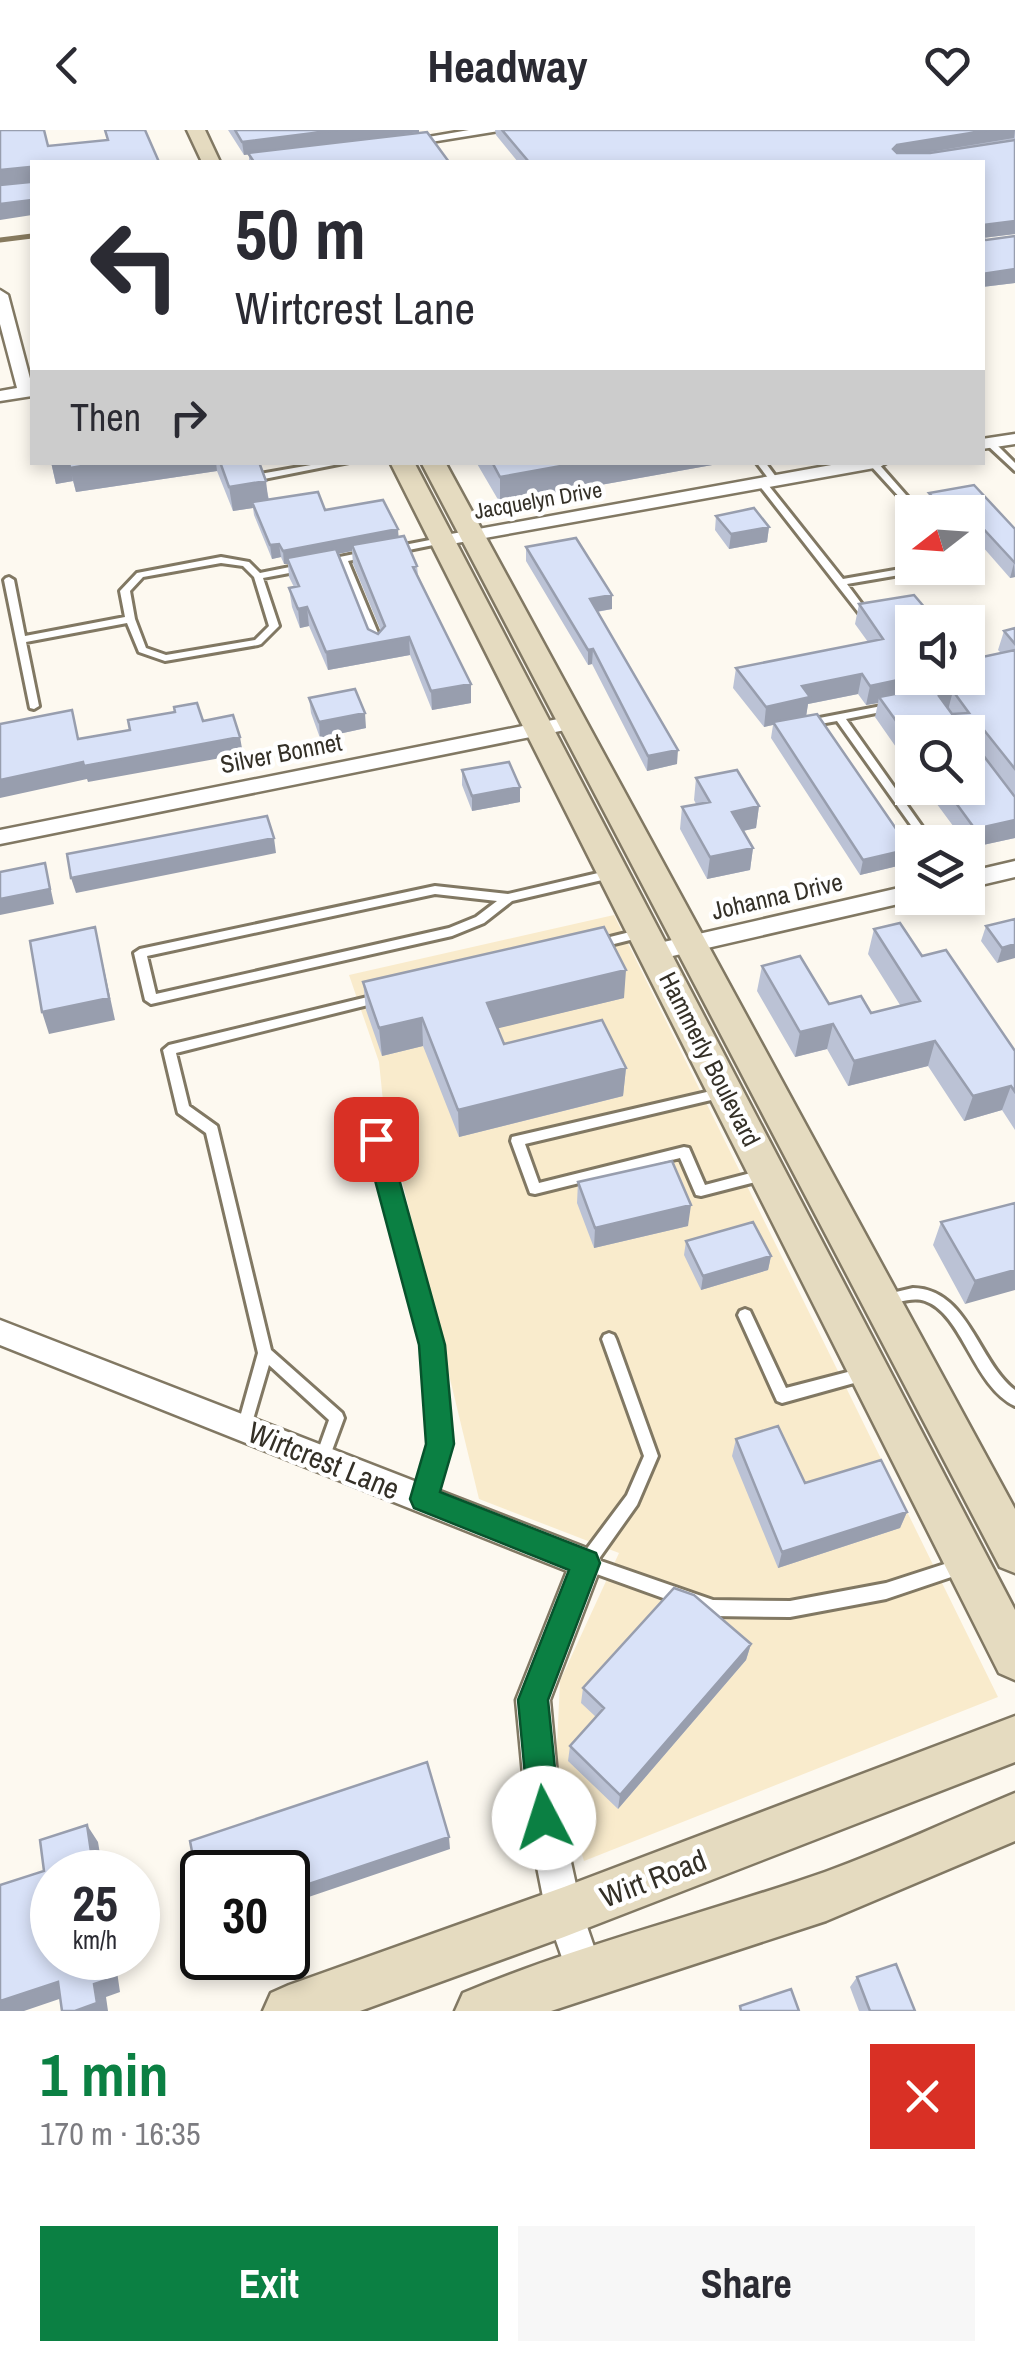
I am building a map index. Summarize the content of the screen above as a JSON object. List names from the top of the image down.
{
  "streets": {
    "main road": ["Hammerly Boulevard", "Wirt Road"],
    "street": [
      "Jacquelyn Drive",
      "Silver Bonnet",
      "Johanna Drive",
      "Wirtcrest Lane"
    ]
  },
  "crossings": [
    ["Jacquelyn Drive", "Hammerly Boulevard"],
    ["Silver Bonnet", "Hammerly Boulevard"],
    ["Johanna Drive", "Hammerly Boulevard"]
  ],
  "north": "left",
  "page": {
    "header": "Headway",
    "turn": ["50 m", "Wirtcrest Lane"],
    "then": "Then",
    "speed": "25 km/h",
    "limit": "30",
    "heading": ["1 min", "170 m · 16:35"],
    "buttons": ["Exit", "Share"]
  }
}
